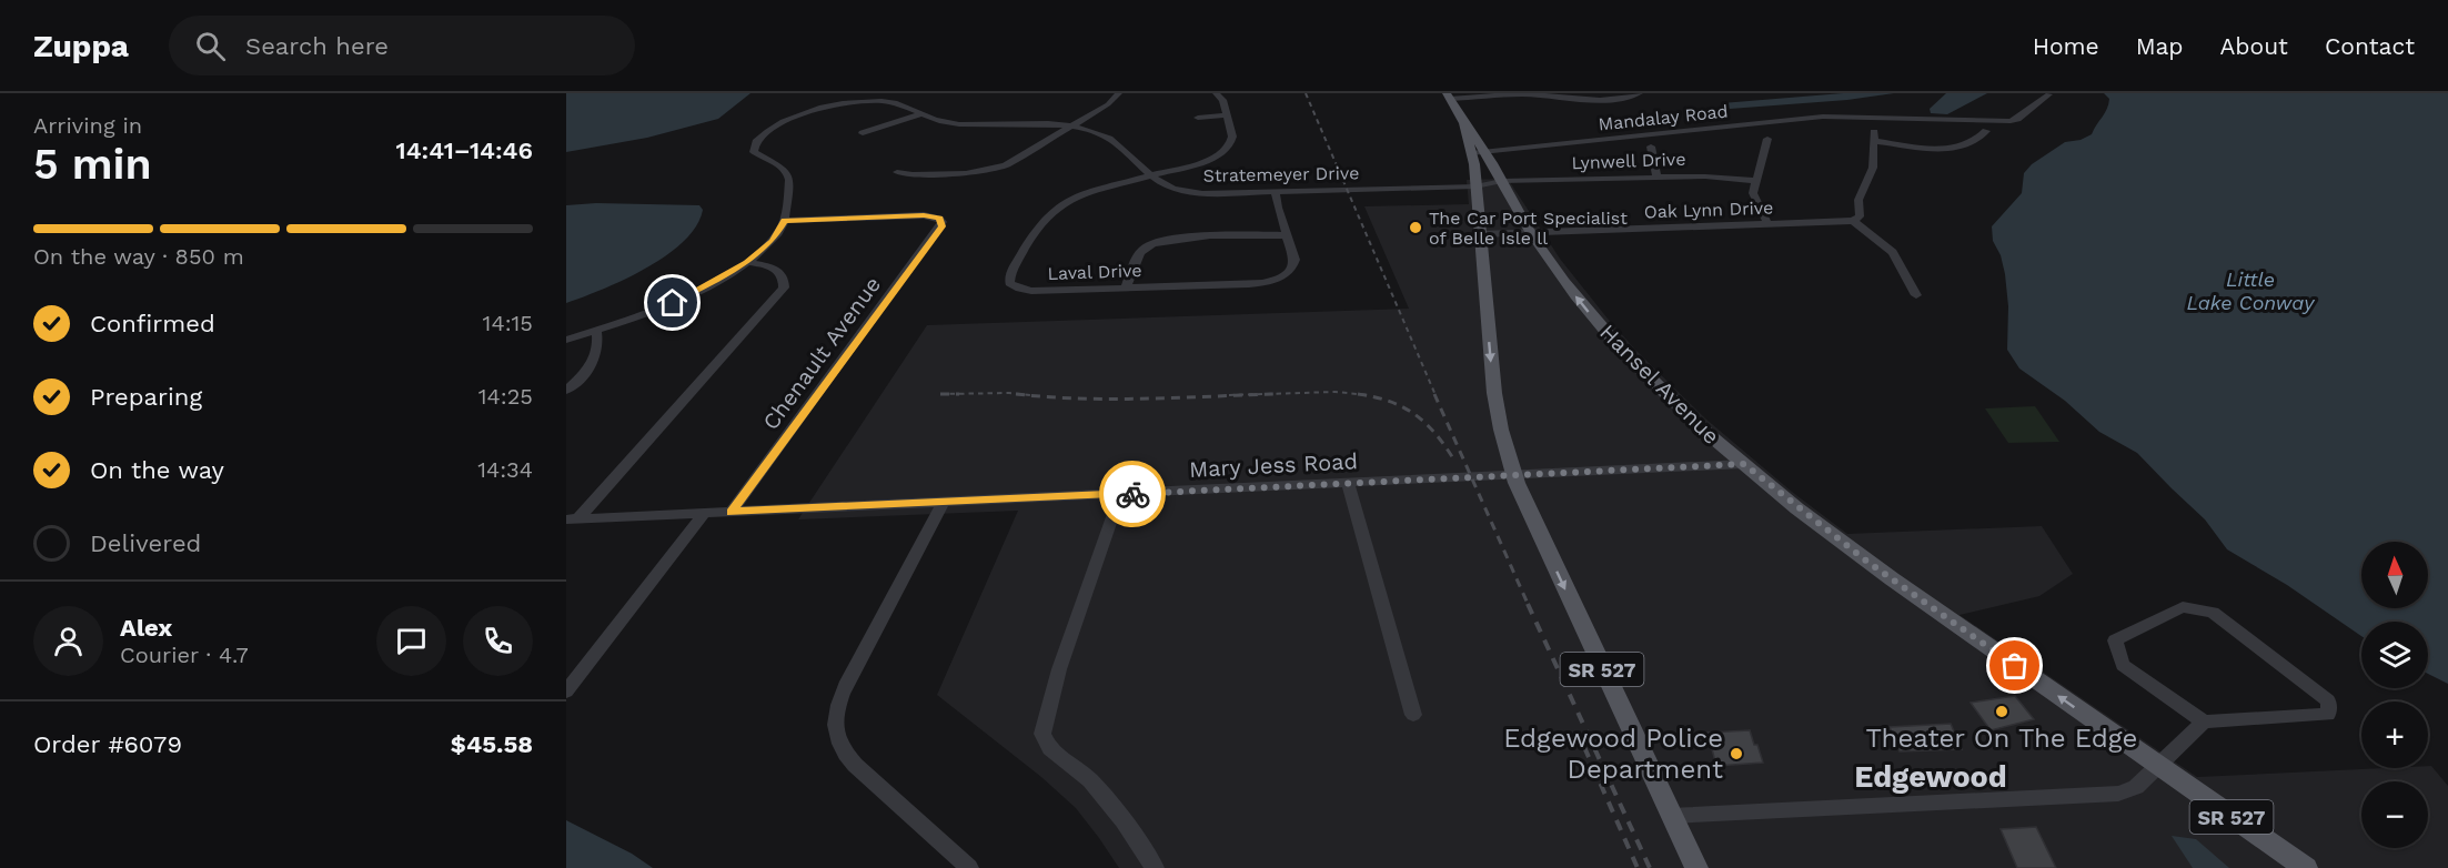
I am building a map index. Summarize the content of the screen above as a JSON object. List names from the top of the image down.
{
  "streets": {
    "main road": ["Hansel Avenue", "SR 527"],
    "street": [
      "Mandalay Road",
      "Lynwell Drive",
      "Stratemeyer Drive",
      "Oak Lynn Drive",
      "Laval Drive",
      "Chenault Avenue",
      "Mary Jess Road"
    ]
  },
  "crossings": [
    ["Mandalay Road", "Hansel Avenue"],
    ["Mandalay Road", "SR 527"],
    ["Lynwell Drive", "Stratemeyer Drive"],
    ["Lynwell Drive", "Hansel Avenue"],
    ["Lynwell Drive", "SR 527"],
    ["Stratemeyer Drive", "Laval Drive"],
    ["Stratemeyer Drive", "Chenault Avenue"],
    ["Stratemeyer Drive", "SR 527"],
    ["Oak Lynn Drive", "Hansel Avenue"],
    ["Oak Lynn Drive", "SR 527"],
    ["Chenault Avenue", "Mary Jess Road"],
    ["Hansel Avenue", "Mary Jess Road"],
    ["Hansel Avenue", "SR 527"],
    ["Mary Jess Road", "SR 527"]
  ],
  "one_way": ["Hansel Avenue"],
  "districts": ["Edgewood"],
  "water": ["Little Lake Conway"],
  "places": ["The Car Port Specialist of Belle Isle ll", "Theater On The Edge", "Edgewood Police Department"],
  "north": "top",
  "page": {
    "header": "Zuppa",
    "search": "Search here",
    "nav": [
      "Home",
      "Map",
      "About",
      "Contact"
    ],
    "heading": ["5 min", "Arriving in", "14:41–14:46"],
    "panel": [
      "Alex",
      "Courier · 4.7",
      "Order #6079",
      "$45.58"
    ],
    "bar": "On the way · 850 m",
    "list": [
      ["Confirmed", "14:15"],
      ["Preparing", "14:25"],
      ["On the way", "14:34"],
      "Delivered"
    ],
    "map_buttons": ["+", "−"]
  }
}
